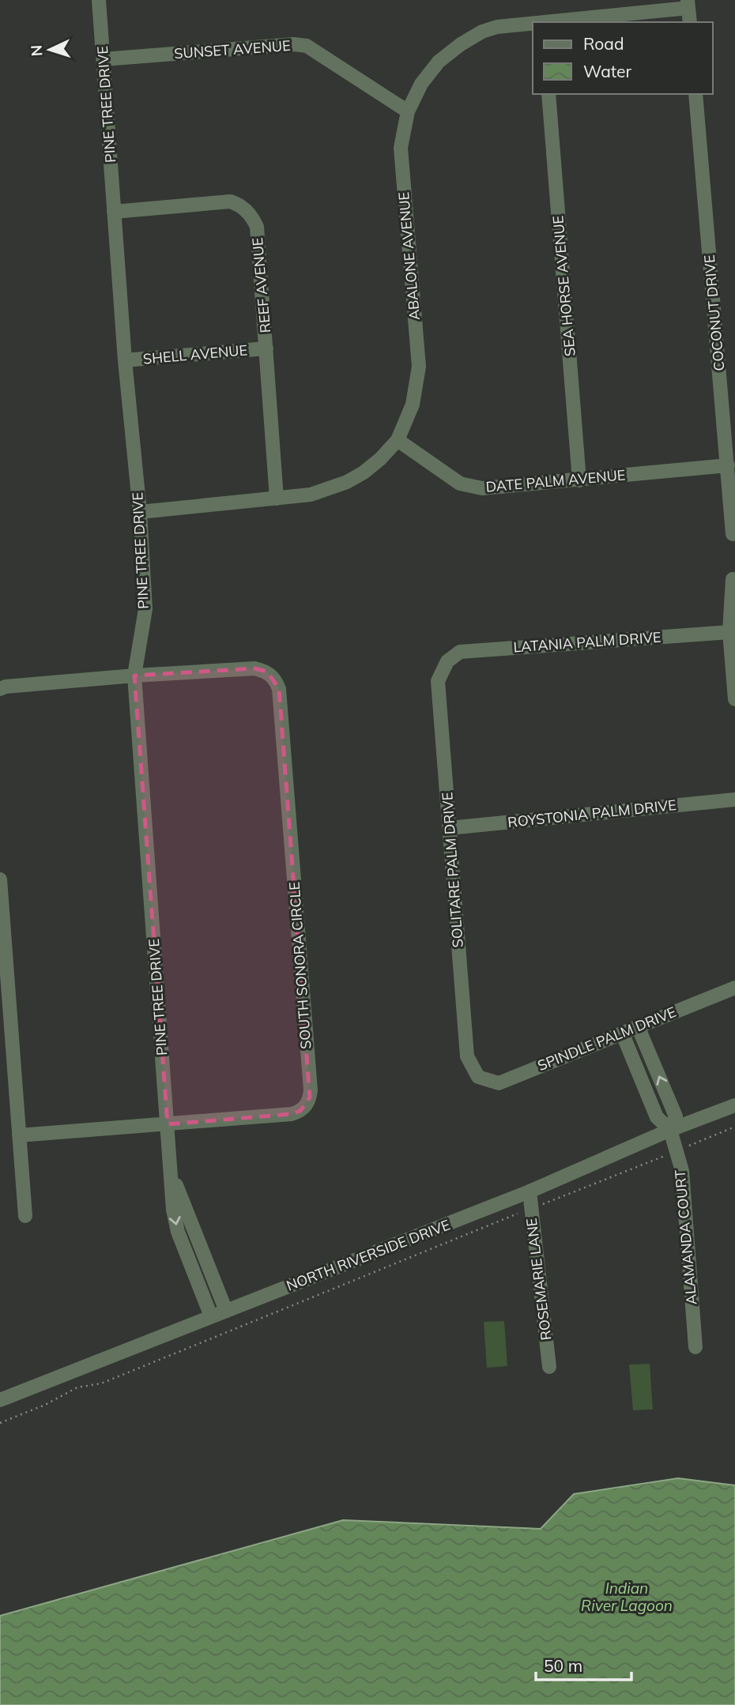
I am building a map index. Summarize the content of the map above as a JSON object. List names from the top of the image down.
{
  "streets": {
    "street": [
      "SUNSET AVENUE",
      "PINE TREE DRIVE",
      "ABALONE AVENUE",
      "REEF AVENUE",
      "SEA HORSE AVENUE",
      "COCONUT DRIVE",
      "SHELL AVENUE",
      "DATE PALM AVENUE",
      "LATANIA PALM DRIVE",
      "ROYSTONIA PALM DRIVE",
      "SOLITARE PALM DRIVE",
      "SOUTH SONORA CIRCLE",
      "SPINDLE PALM DRIVE",
      "ALAMANDA COURT",
      "NORTH RIVERSIDE DRIVE",
      "ROSEMARIE LANE"
    ]
  },
  "crossings": [
    ["SUNSET AVENUE", "PINE TREE DRIVE"],
    ["SUNSET AVENUE", "ABALONE AVENUE"],
    ["PINE TREE DRIVE", "ABALONE AVENUE"],
    ["PINE TREE DRIVE", "REEF AVENUE"],
    ["PINE TREE DRIVE", "SHELL AVENUE"],
    ["PINE TREE DRIVE", "SOUTH SONORA CIRCLE"],
    ["PINE TREE DRIVE", "NORTH RIVERSIDE DRIVE"],
    ["ABALONE AVENUE", "REEF AVENUE"],
    ["ABALONE AVENUE", "DATE PALM AVENUE"],
    ["REEF AVENUE", "SHELL AVENUE"],
    ["SEA HORSE AVENUE", "DATE PALM AVENUE"],
    ["COCONUT DRIVE", "DATE PALM AVENUE"],
    ["LATANIA PALM DRIVE", "SOLITARE PALM DRIVE"],
    ["ROYSTONIA PALM DRIVE", "SOLITARE PALM DRIVE"],
    ["SOLITARE PALM DRIVE", "SPINDLE PALM DRIVE"],
    ["ALAMANDA COURT", "NORTH RIVERSIDE DRIVE"],
    ["NORTH RIVERSIDE DRIVE", "ROSEMARIE LANE"]
  ],
  "water": ["Indian River Lagoon"],
  "legend": ["Road", "Water"],
  "scale_bar": "50 m",
  "north": "left"
}
